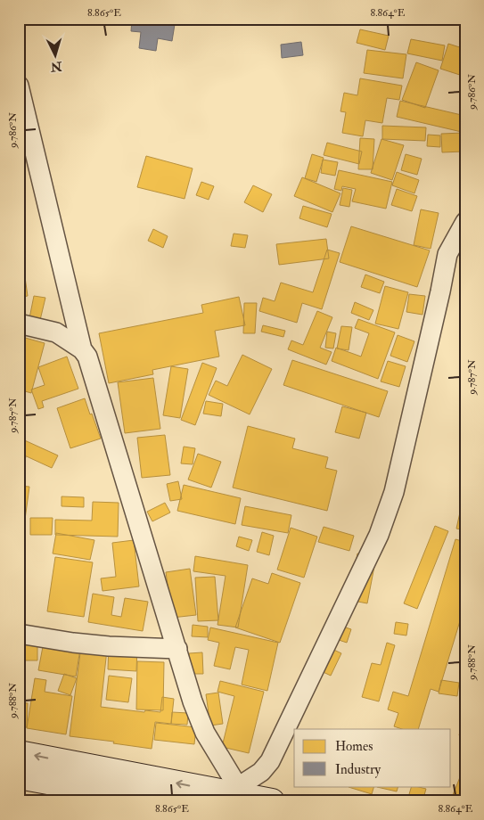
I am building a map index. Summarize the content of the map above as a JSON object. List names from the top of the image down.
{
  "legend": ["Homes", "Industry"],
  "north": "bottom",
  "coordinates": [
    "8.865°E",
    "8.864°E",
    "9.786°N",
    "9.787°N",
    "9.788°N"
  ]
}
